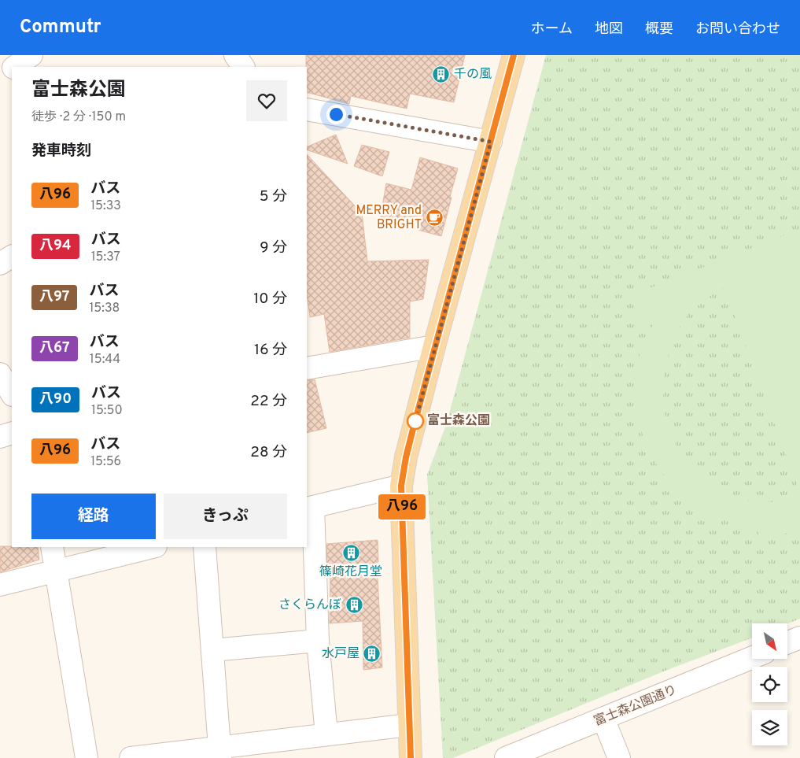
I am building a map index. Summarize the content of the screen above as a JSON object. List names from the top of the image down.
{
  "streets": {
    "street": ["富士森公園通り"]
  },
  "places": {
    "building": [
      "千の風",
      "篠崎花月堂",
      "さくらんぼ",
      "水戸屋"
    ],
    "cafe": ["MERRY and BRIGHT"],
    "other": ["富士森公園"]
  },
  "lines": ["bus line 八96"],
  "north": "bottom right",
  "page": {
    "header": "Commutr",
    "nav": [
      "ホーム",
      "地図",
      "概要",
      "お問い合わせ"
    ],
    "on_map": "八96",
    "heading": [
      ["富士森公園", "徒歩 · 2 分 · 150 m"],
      "発車時刻"
    ],
    "list": [
      {
        "mark": "八96",
        "name": "バス",
        "note": "15:33",
        "value": "5 分"
      },
      {
        "mark": "八94",
        "name": "バス",
        "note": "15:37",
        "value": "9 分"
      },
      {
        "mark": "八97",
        "name": "バス",
        "note": "15:38",
        "value": "10 分"
      },
      {
        "mark": "八67",
        "name": "バス",
        "note": "15:44",
        "value": "16 分"
      },
      {
        "mark": "八90",
        "name": "バス",
        "note": "15:50",
        "value": "22 分"
      },
      {
        "mark": "八96",
        "name": "バス",
        "note": "15:56",
        "value": "28 分"
      }
    ],
    "buttons": ["経路", "きっぷ"]
  }
}
